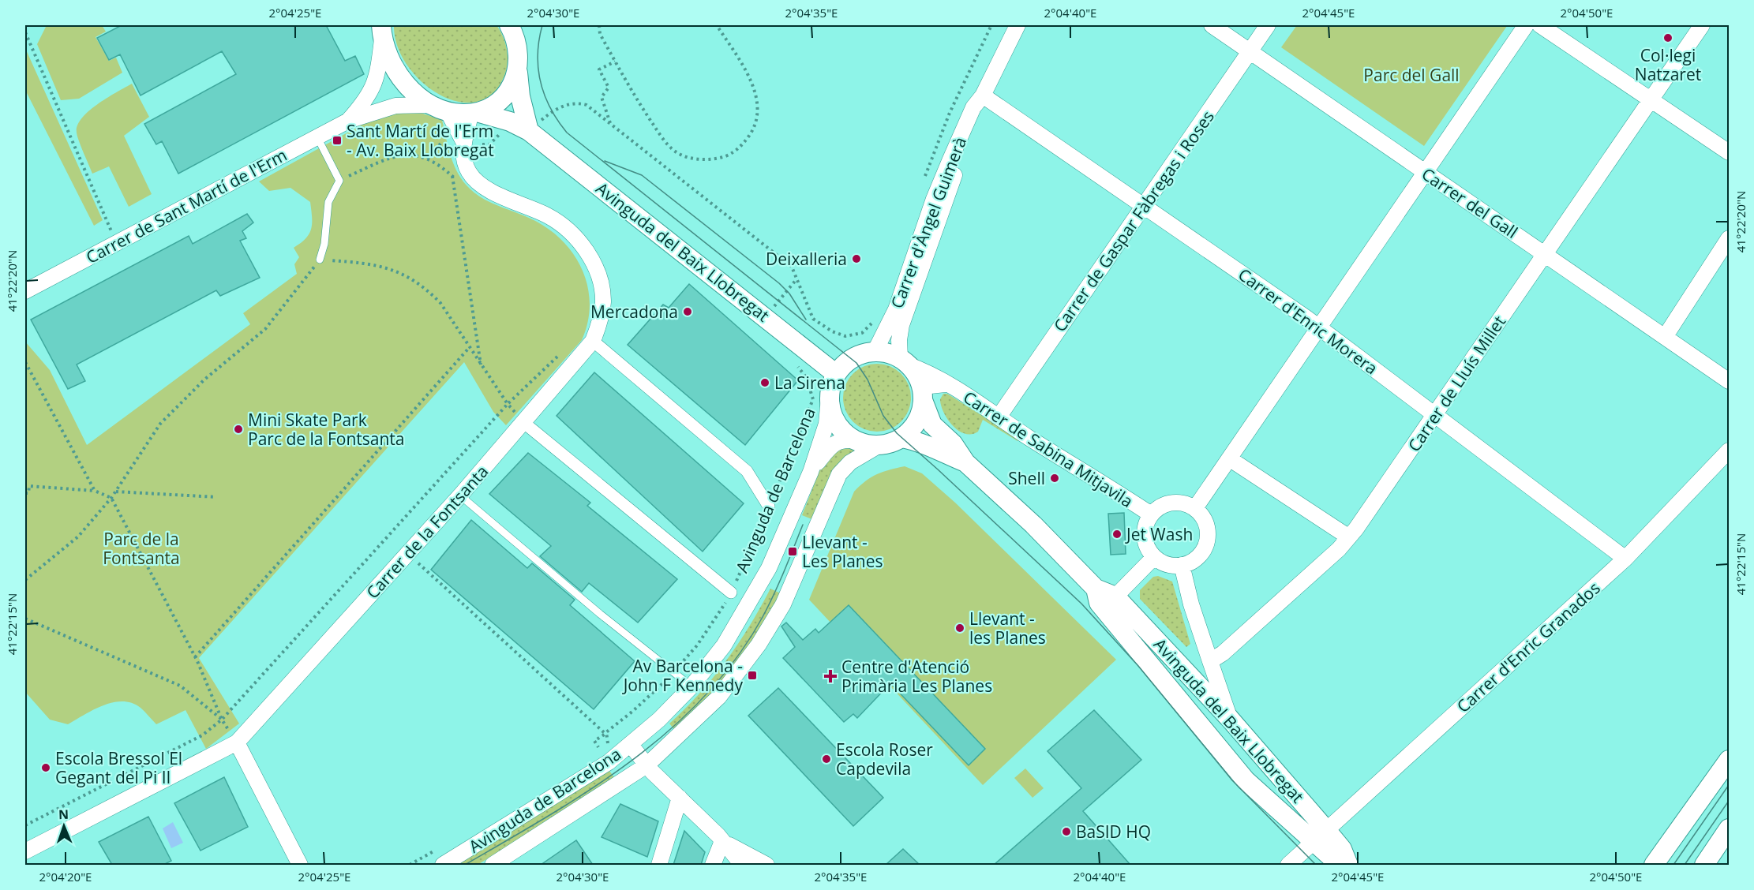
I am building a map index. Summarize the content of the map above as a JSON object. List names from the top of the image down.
{
  "streets": {
    "street": [
      "Carrer del Gall",
      "Carrer de Sant Martí de l'Erm",
      "Carrer de Gaspar Fàbregas i Roses",
      "Carrer d'Àngel Guimerà",
      "Avinguda del Baix Llobregat",
      "Carrer d'Enric Morera",
      "Carrer de Lluís Millet",
      "Carrer de Sabina Mitjavila",
      "Avinguda de Barcelona",
      "Carrer de la Fontsanta",
      "Carrer d'Enric Granados"
    ]
  },
  "crossings": [
    ["Carrer del Gall", "Carrer de Gaspar Fàbregas i Roses"],
    ["Carrer del Gall", "Carrer de Lluís Millet"],
    ["Carrer de Sant Martí de l'Erm", "Avinguda del Baix Llobregat"],
    ["Carrer de Sant Martí de l'Erm", "Carrer de la Fontsanta"],
    ["Carrer de Gaspar Fàbregas i Roses", "Carrer d'Enric Morera"],
    ["Carrer de Gaspar Fàbregas i Roses", "Carrer de Sabina Mitjavila"],
    ["Carrer d'Àngel Guimerà", "Avinguda del Baix Llobregat"],
    ["Carrer d'Àngel Guimerà", "Carrer d'Enric Morera"],
    ["Carrer d'Àngel Guimerà", "Carrer de Sabina Mitjavila"],
    ["Carrer d'Àngel Guimerà", "Avinguda de Barcelona"],
    ["Avinguda del Baix Llobregat", "Carrer de Sabina Mitjavila"],
    ["Avinguda del Baix Llobregat", "Avinguda de Barcelona"],
    ["Avinguda del Baix Llobregat", "Carrer de la Fontsanta"],
    ["Avinguda del Baix Llobregat", "Carrer d'Enric Granados"],
    ["Carrer d'Enric Morera", "Carrer de Lluís Millet"],
    ["Carrer d'Enric Morera", "Carrer d'Enric Granados"],
    ["Carrer de Sabina Mitjavila", "Avinguda de Barcelona"]
  ],
  "parks": ["Parc del Gall", "Parc de la Fontsanta"],
  "places": {
    "other": [
      "Col·legi Natzaret",
      "Deixalleria",
      "Mercadona",
      "La Sirena",
      "Mini Skate Park Parc de la Fontsanta",
      "Shell",
      "Jet Wash",
      "Llevant - les Planes",
      "Escola Roser Capdevila",
      "Escola Bressol El Gegant del Pi II",
      "BaSID HQ"
    ],
    "transit": ["Sant Martí de l'Erm - Av. Baix Llobregat", "Llevant - Les Planes", "Av Barcelona - John F Kennedy"],
    "health": ["Centre d'Atenció Primària Les Planes"]
  },
  "north": "top",
  "coordinates": [
    "2°04'25\"E",
    "2°04'30\"E",
    "2°04'35\"E",
    "2°04'40\"E",
    "2°04'45\"E",
    "2°04'50\"E",
    "41°22'20\"N",
    "41°22'15\"N",
    "2°04'20\"E"
  ]
}
